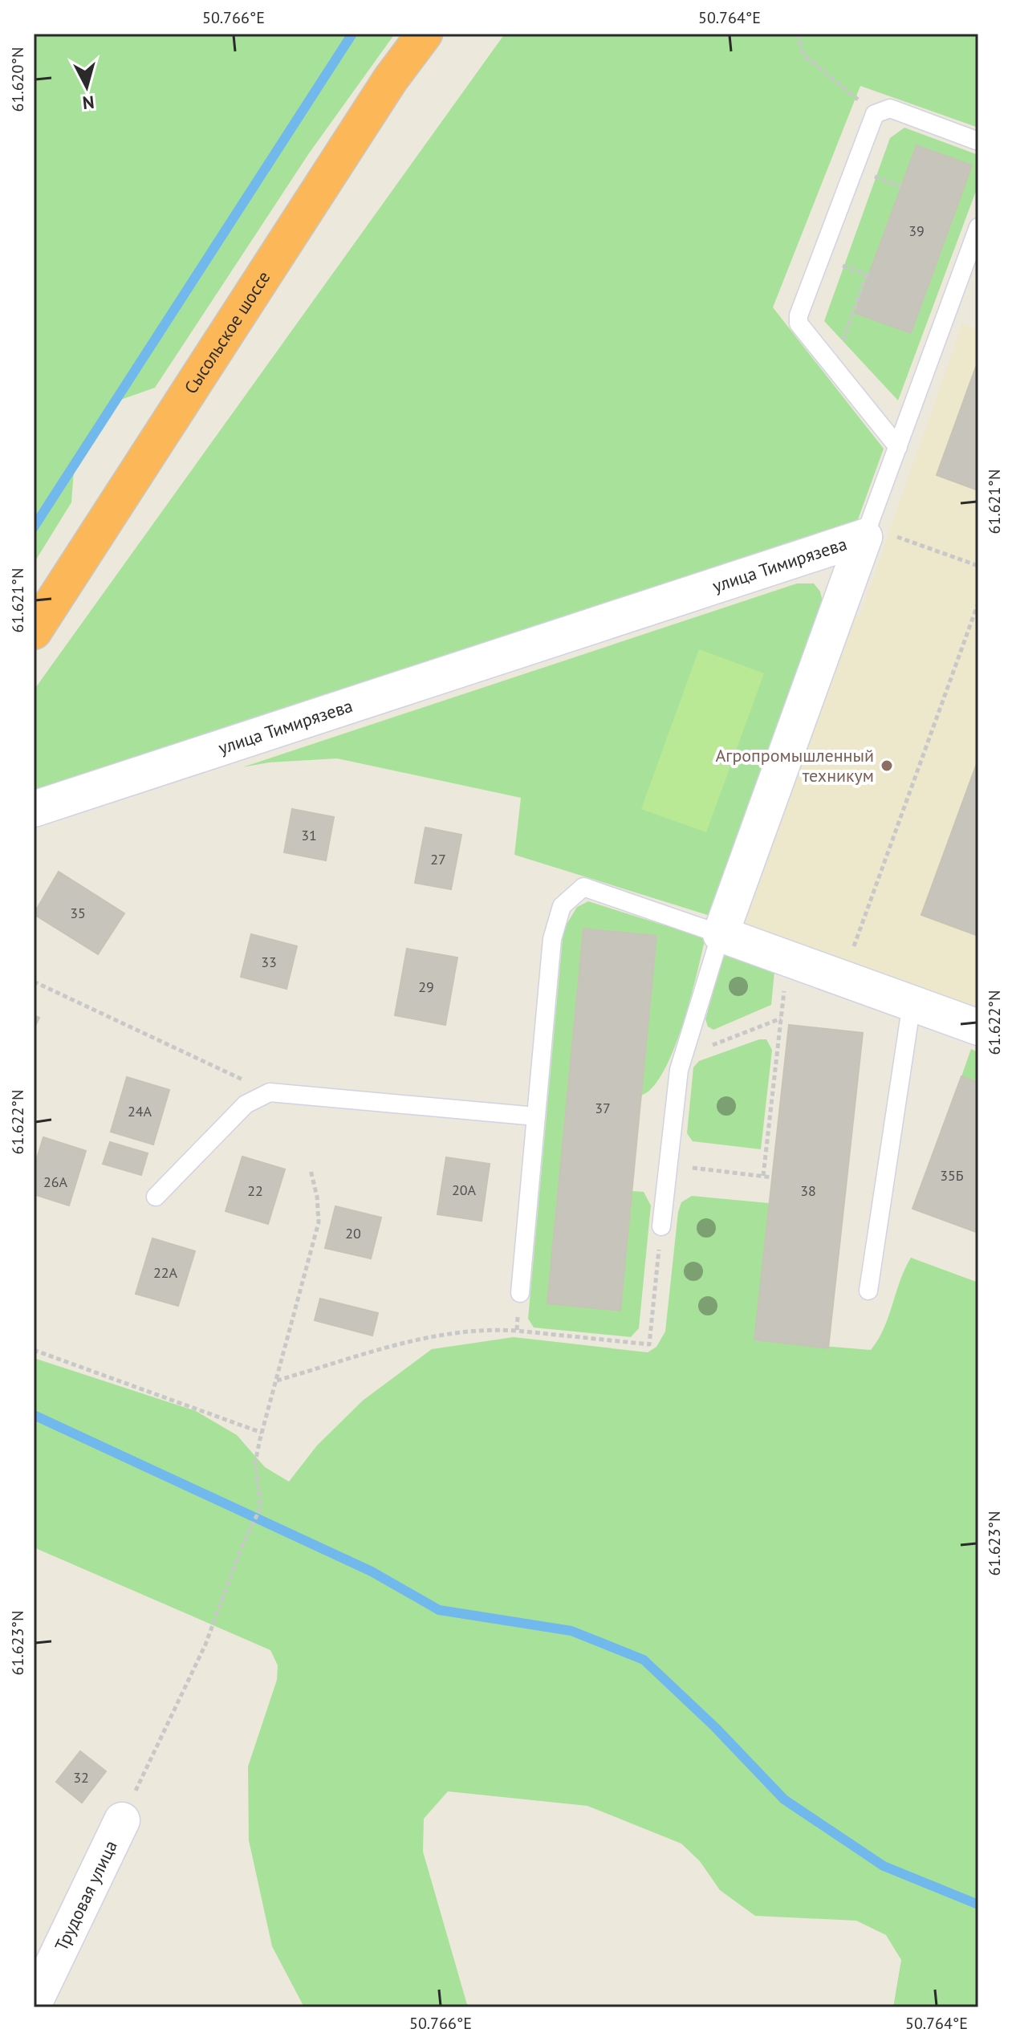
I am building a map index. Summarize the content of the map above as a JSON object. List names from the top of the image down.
{
  "streets": {
    "highway": ["Сысольское шоссе"],
    "street": ["улица Тимирязева", "Трудовая улица"]
  },
  "places": ["Агропромышленный техникум"],
  "house_numbers": [
    "39",
    "31",
    "27",
    "35",
    "33",
    "29",
    "37",
    "24А",
    "35Б",
    "26А",
    "20А",
    "22",
    "38",
    "20",
    "22А",
    "32"
  ],
  "north": "bottom",
  "coordinates": [
    "50.766°E",
    "50.764°E",
    "61.620°N",
    "61.621°N",
    "61.622°N",
    "61.623°N"
  ]
}
